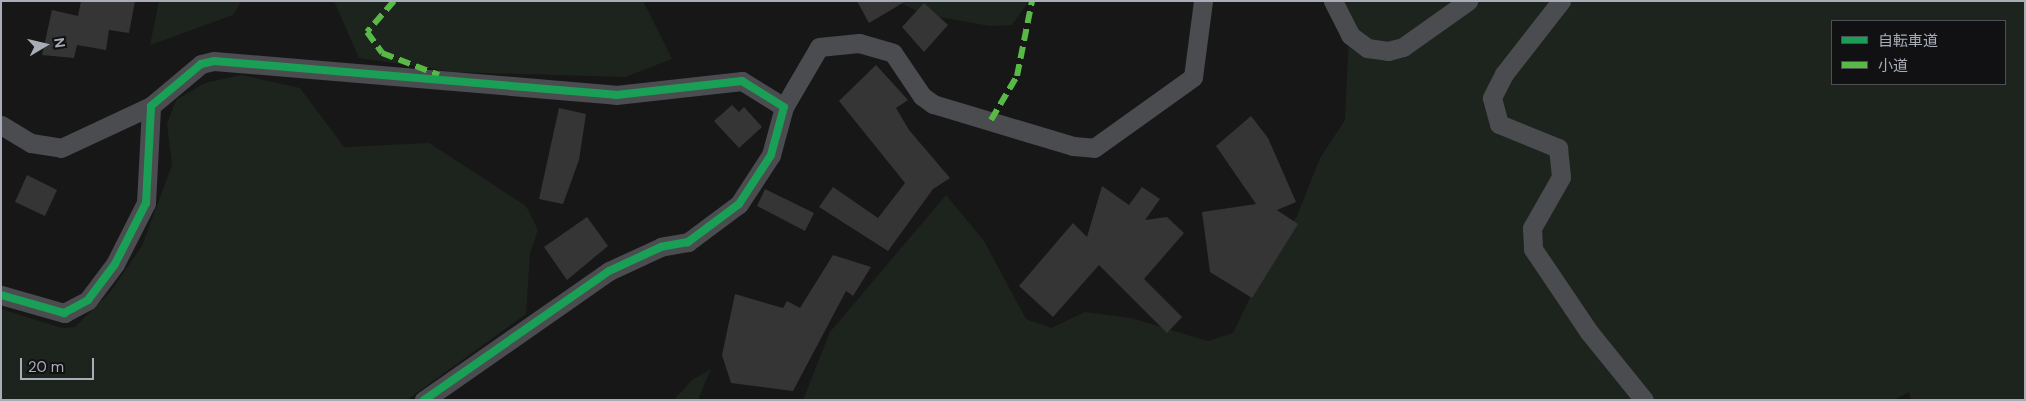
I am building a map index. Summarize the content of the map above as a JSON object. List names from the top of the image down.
{
  "legend": ["自転車道", "小道"],
  "scale_bar": "20 m",
  "north": "right"
}
